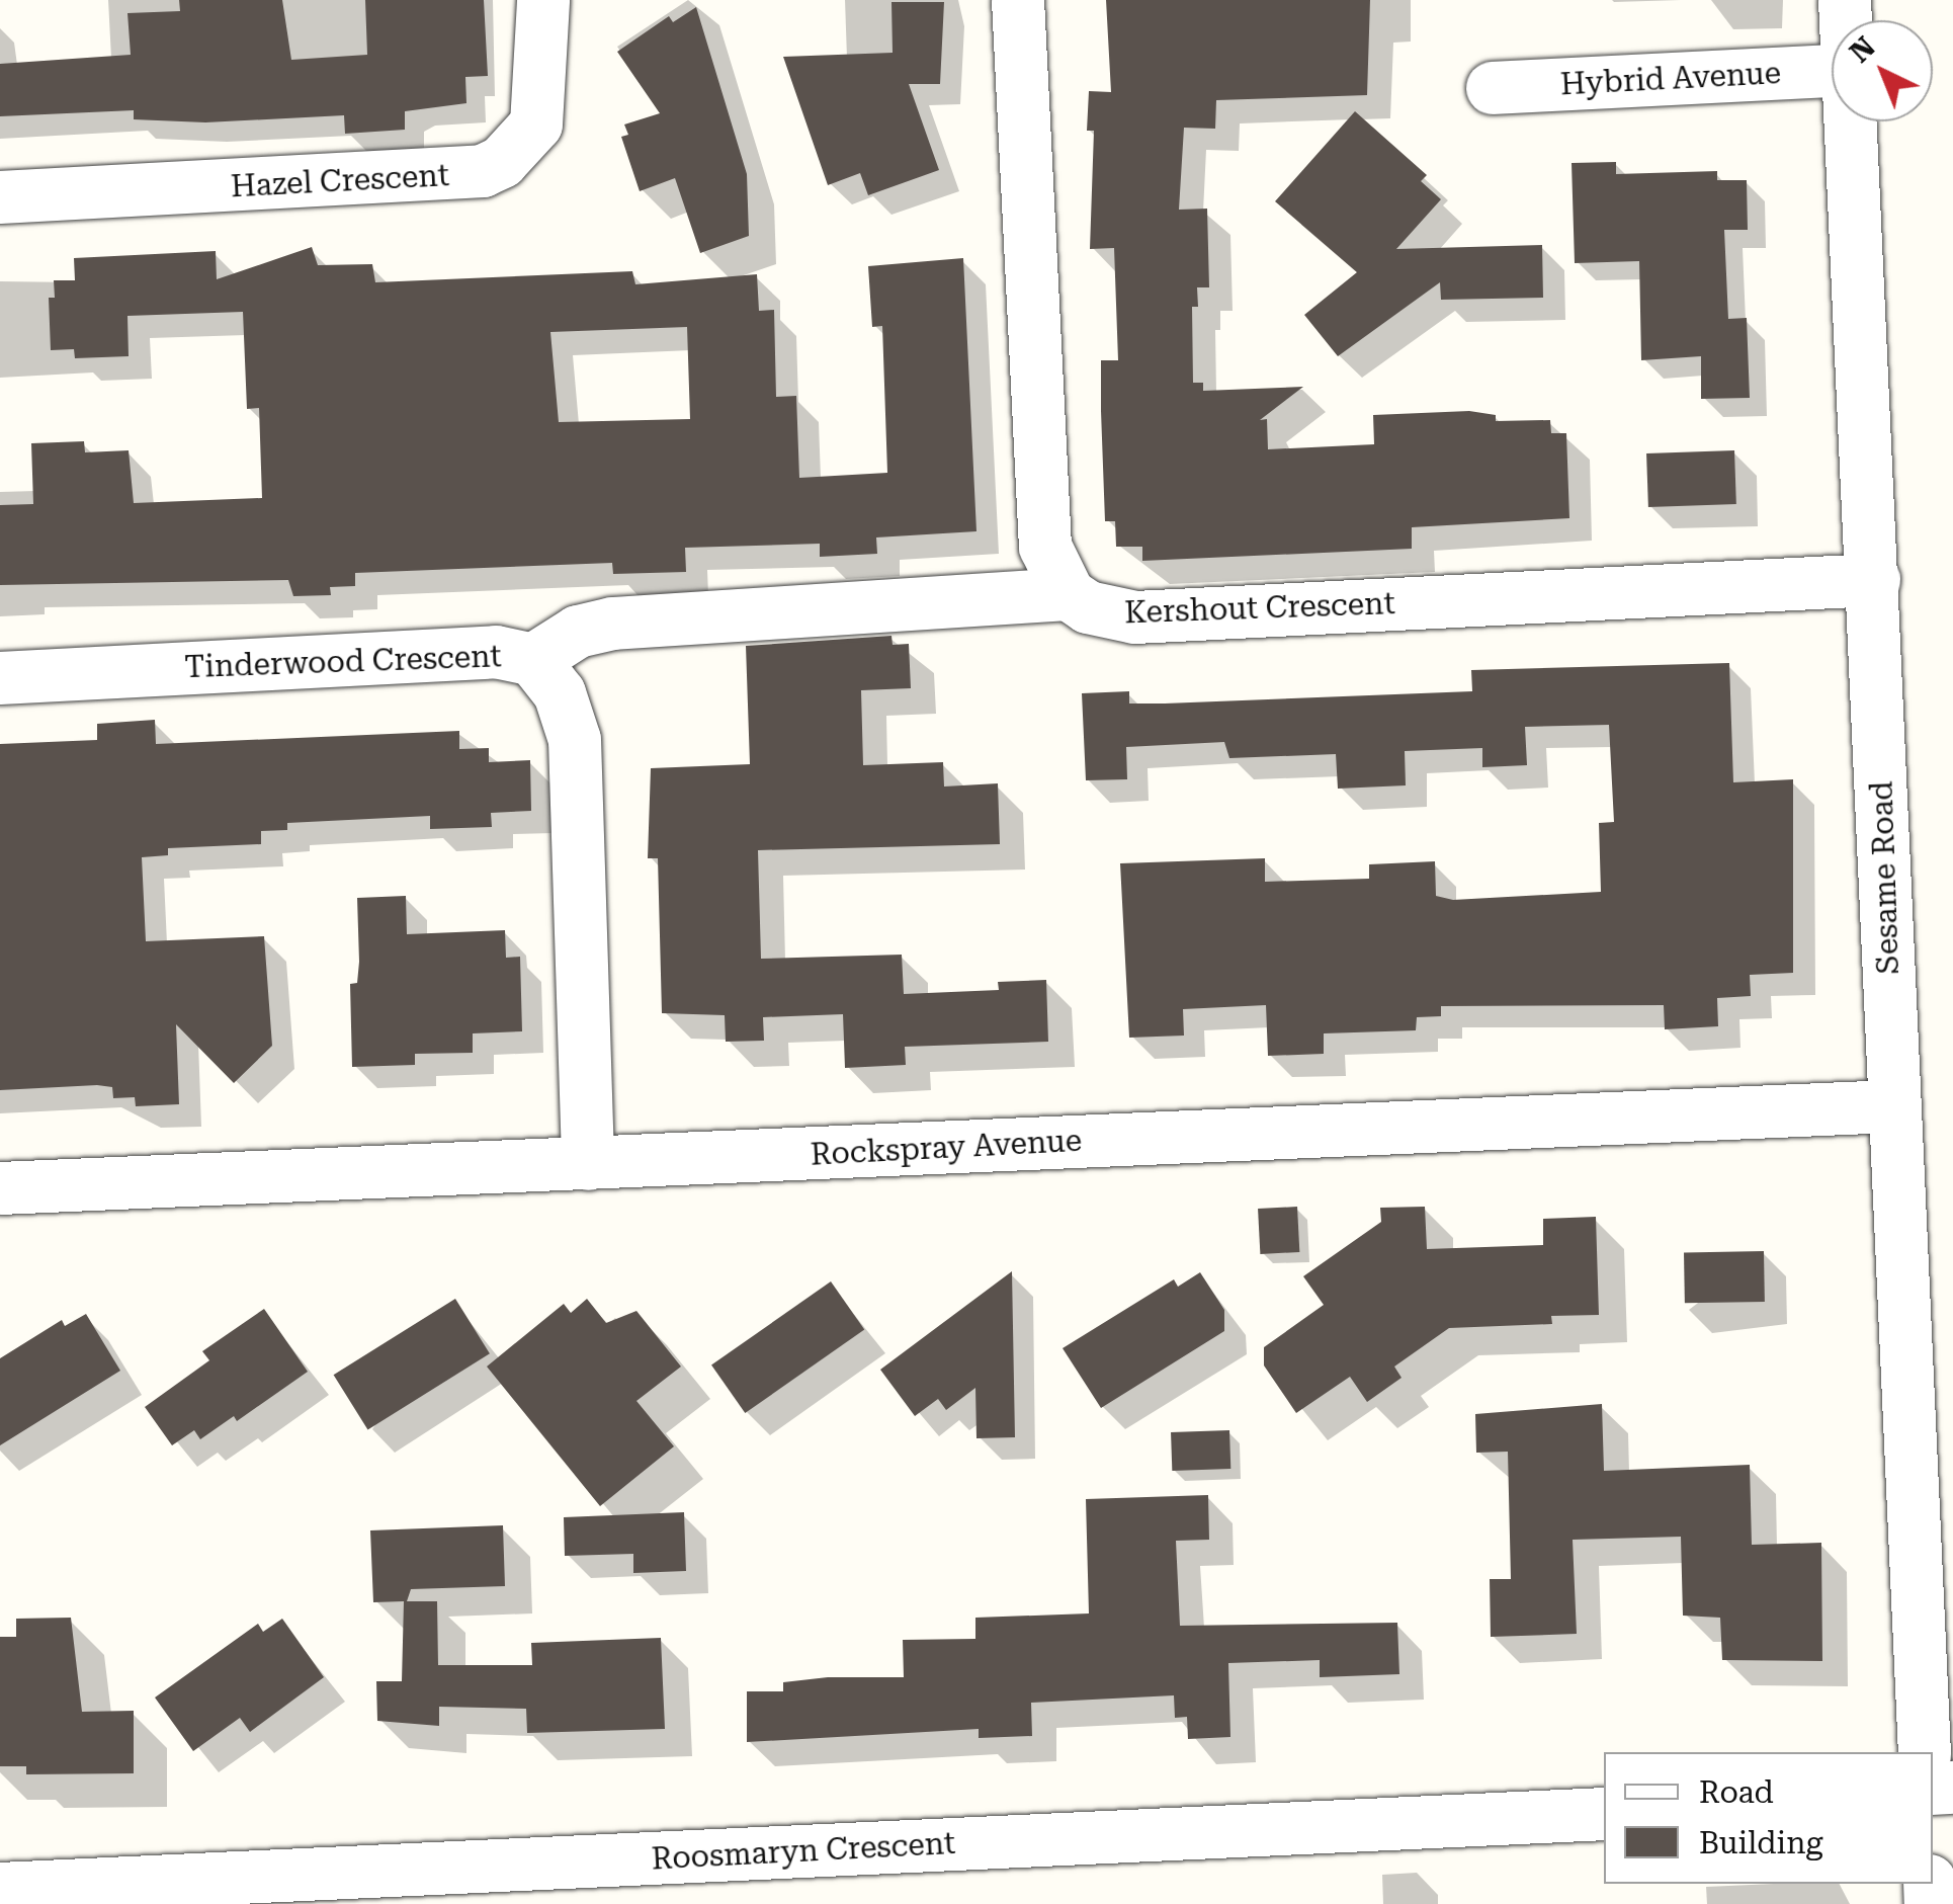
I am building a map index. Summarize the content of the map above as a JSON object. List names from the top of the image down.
{
  "streets": {
    "street": [
      "Hybrid Avenue",
      "Hazel Crescent",
      "Kershout Crescent",
      "Tinderwood Crescent",
      "Sesame Road",
      "Rockspray Avenue",
      "Roosmaryn Crescent"
    ]
  },
  "crossings": [
    ["Kershout Crescent", "Sesame Road"],
    ["Tinderwood Crescent", "Rockspray Avenue"],
    ["Sesame Road", "Rockspray Avenue"]
  ],
  "legend": ["Road", "Building"],
  "north": "top left"
}
